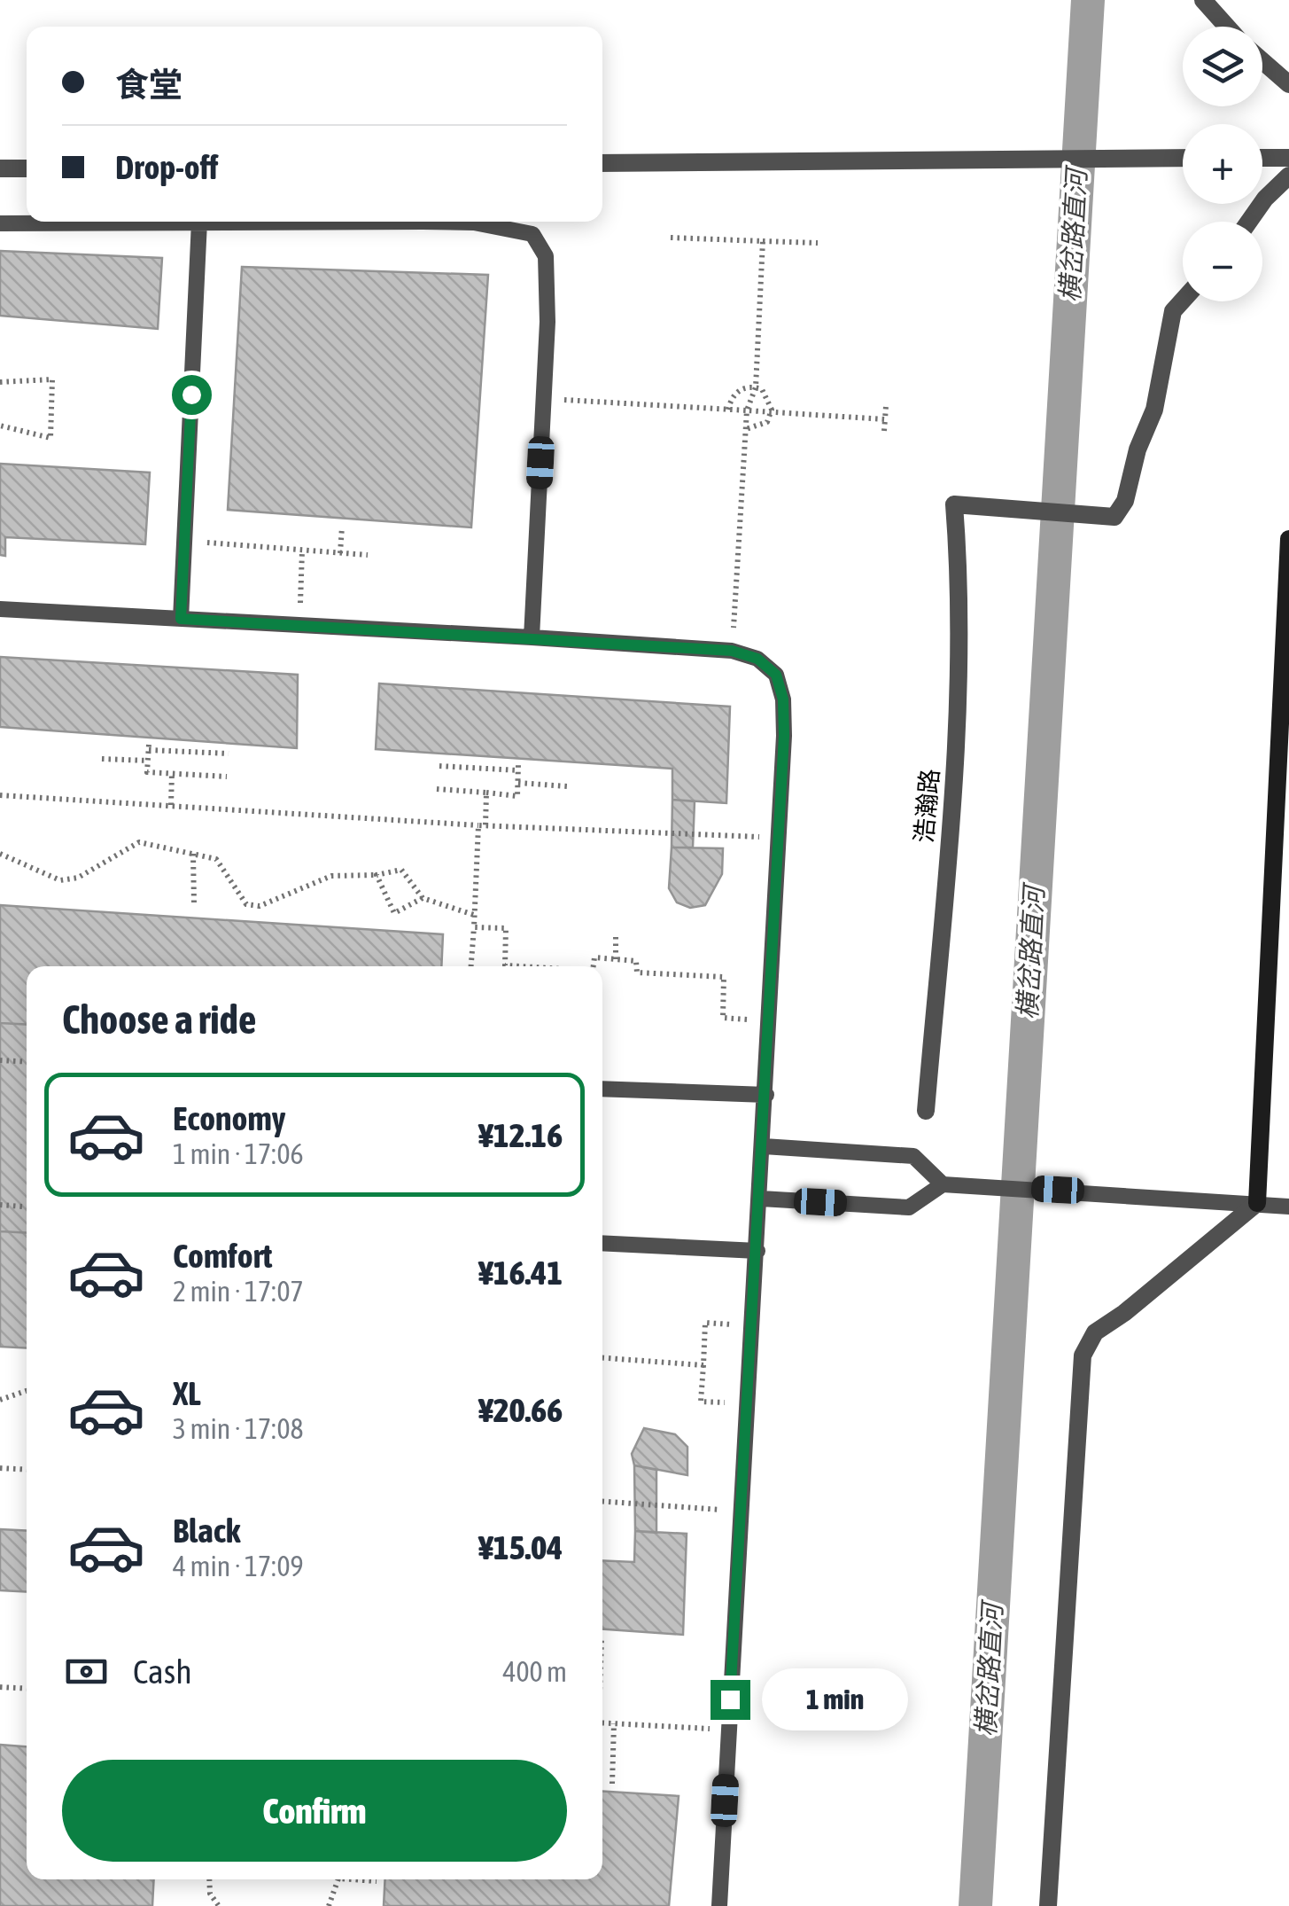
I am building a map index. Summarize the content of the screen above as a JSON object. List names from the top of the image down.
{
  "streets": {
    "street": ["浩瀚路"]
  },
  "water": ["横岔路直河"],
  "page": {
    "map_buttons": ["+", "−"],
    "banner": ["食堂", "Drop-off"],
    "heading": "Choose a ride",
    "list": [
      {
        "name": "Economy",
        "note": "1 min · 17:06",
        "value": "¥12.16"
      },
      {
        "name": "Comfort",
        "note": "2 min · 17:07",
        "value": "¥16.41"
      },
      {
        "name": "XL",
        "note": "3 min · 17:08",
        "value": "¥20.66"
      },
      {
        "name": "Black",
        "note": "4 min · 17:09",
        "value": "¥15.04"
      }
    ],
    "pay": ["Cash", "400 m"],
    "bubble": "1 min",
    "buttons": "Confirm"
  }
}
